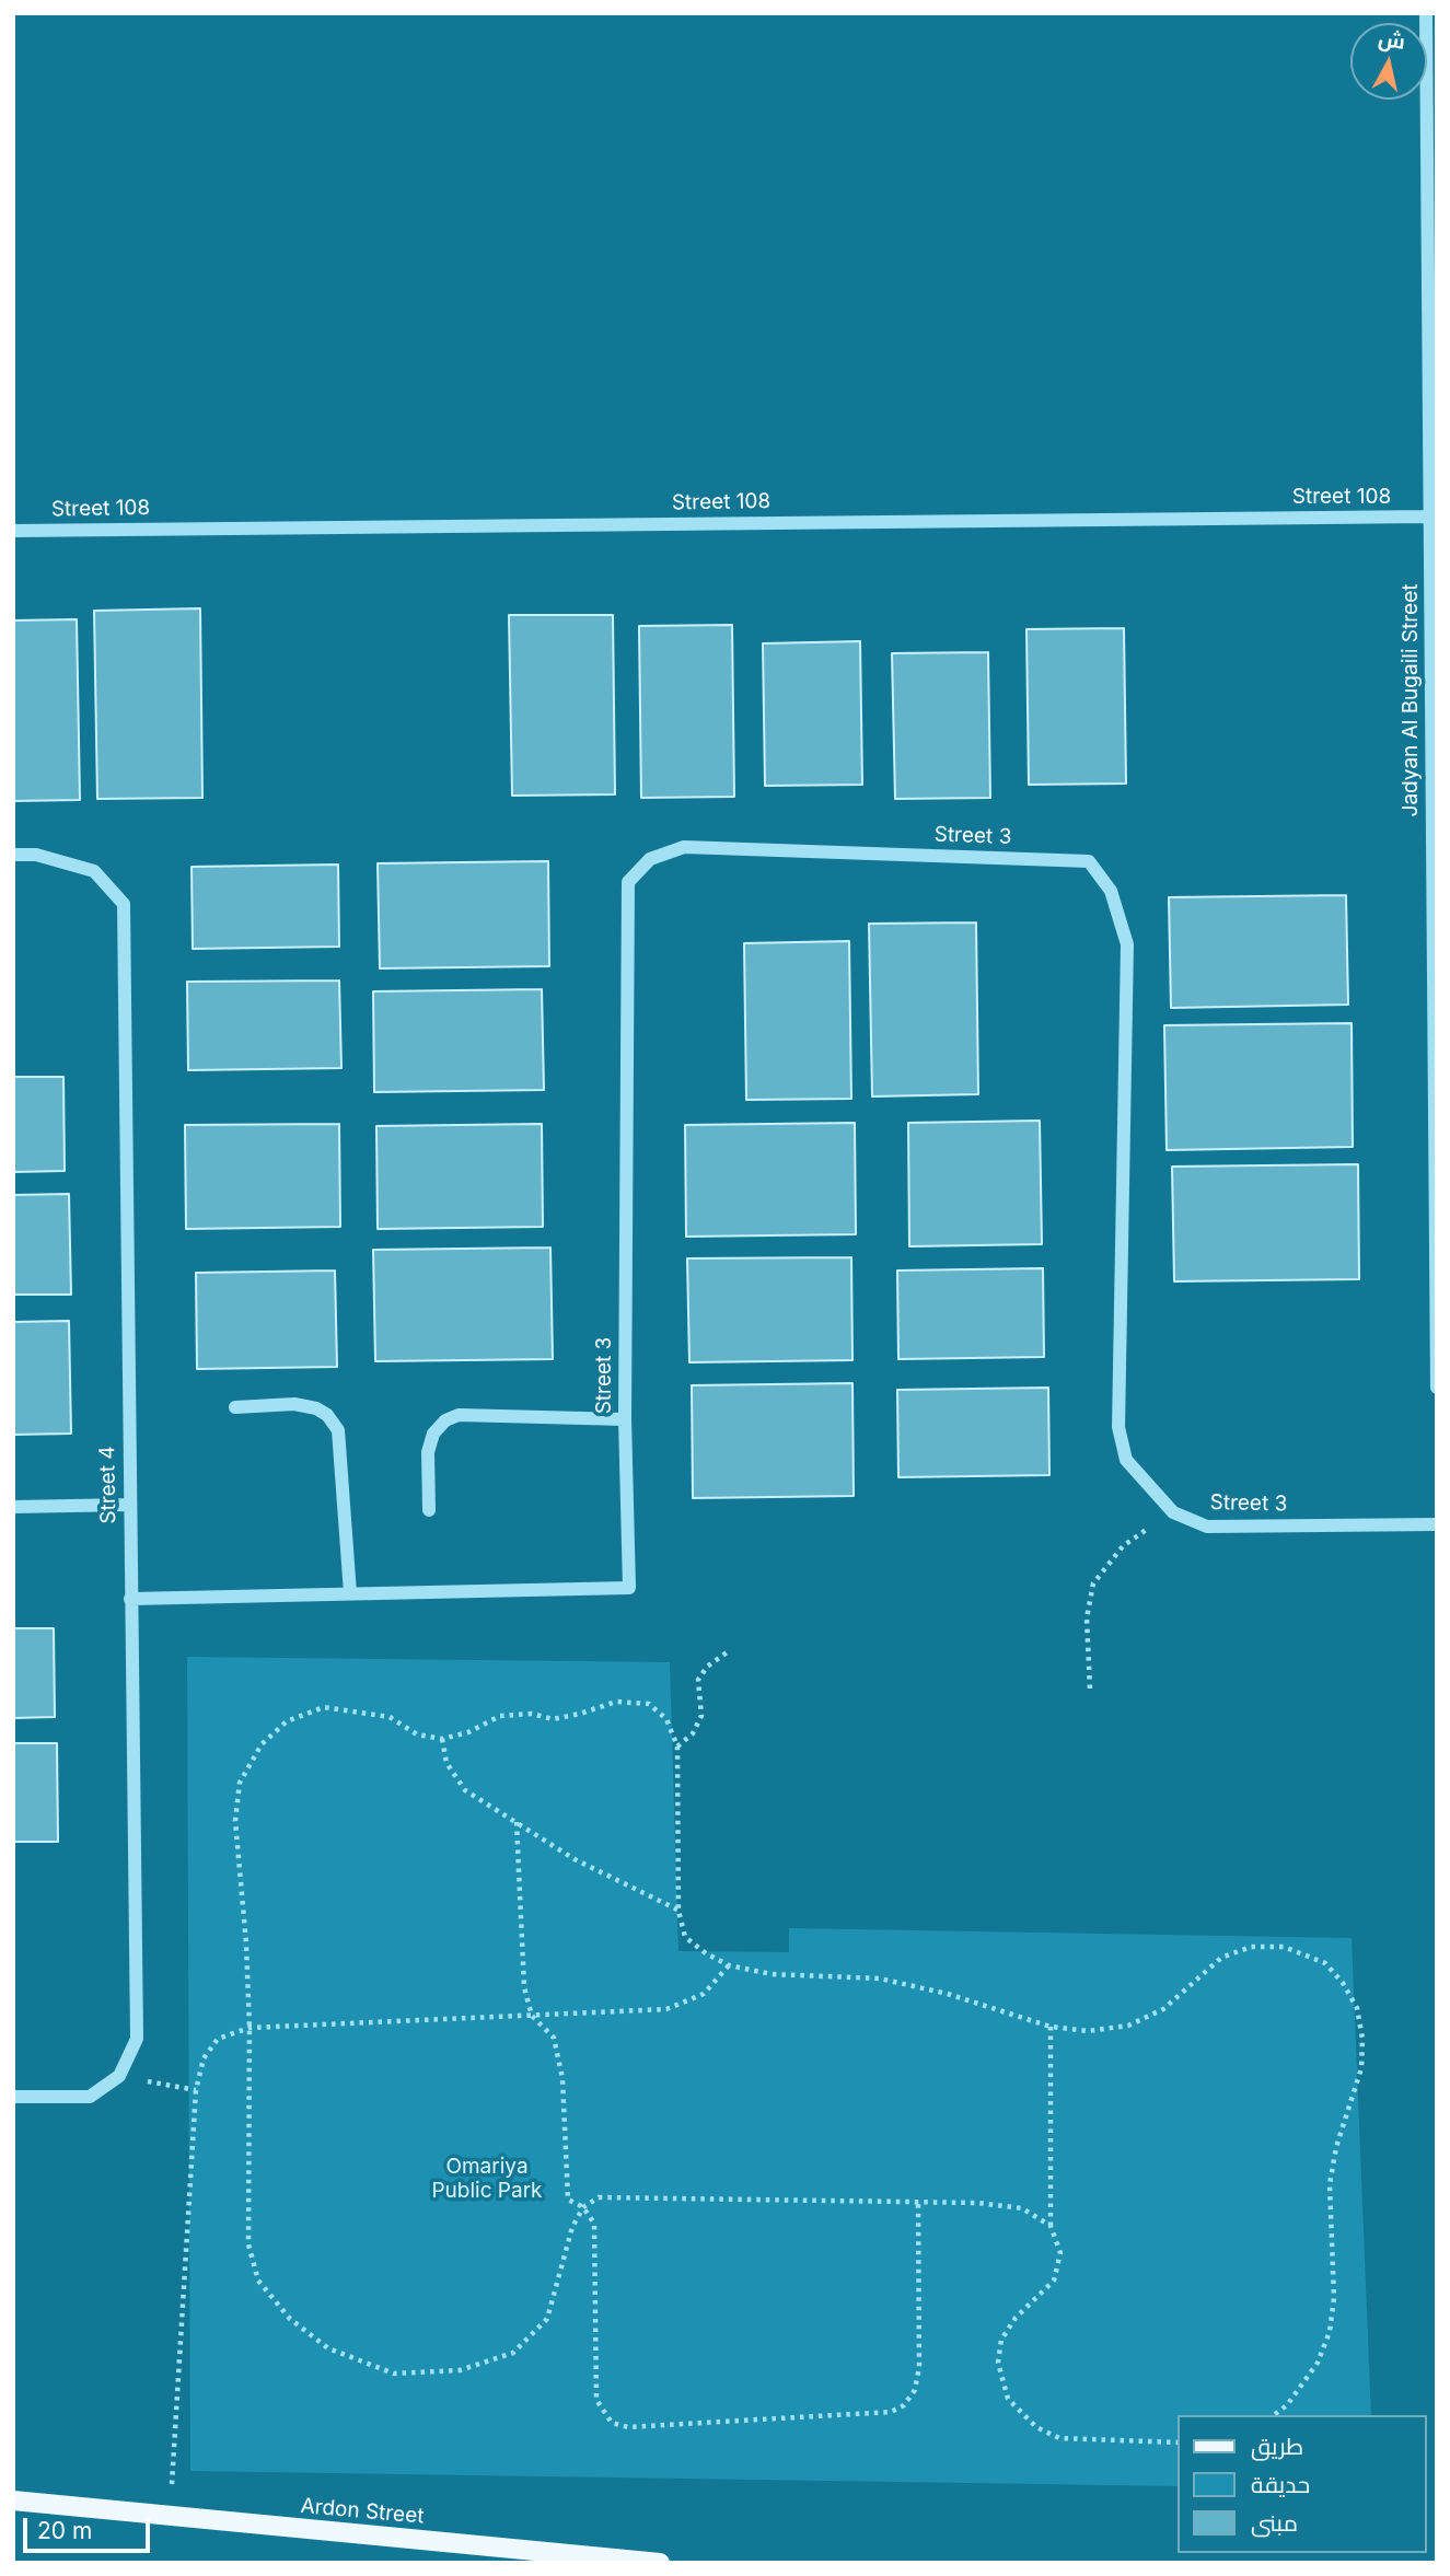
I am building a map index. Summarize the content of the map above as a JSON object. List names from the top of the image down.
{
  "streets": {
    "main road": ["Ardon Street"],
    "street": [
      "Street 108",
      "Jadyan Al Bugaili Street",
      "Street 3",
      "Street 4"
    ]
  },
  "crossings": [
    ["Street 108", "Jadyan Al Bugaili Street"]
  ],
  "parks": ["Omariya Public Park"],
  "legend": ["طريق", "حديقة", "مبنى"],
  "scale_bar": "20 m",
  "north": "top"
}
